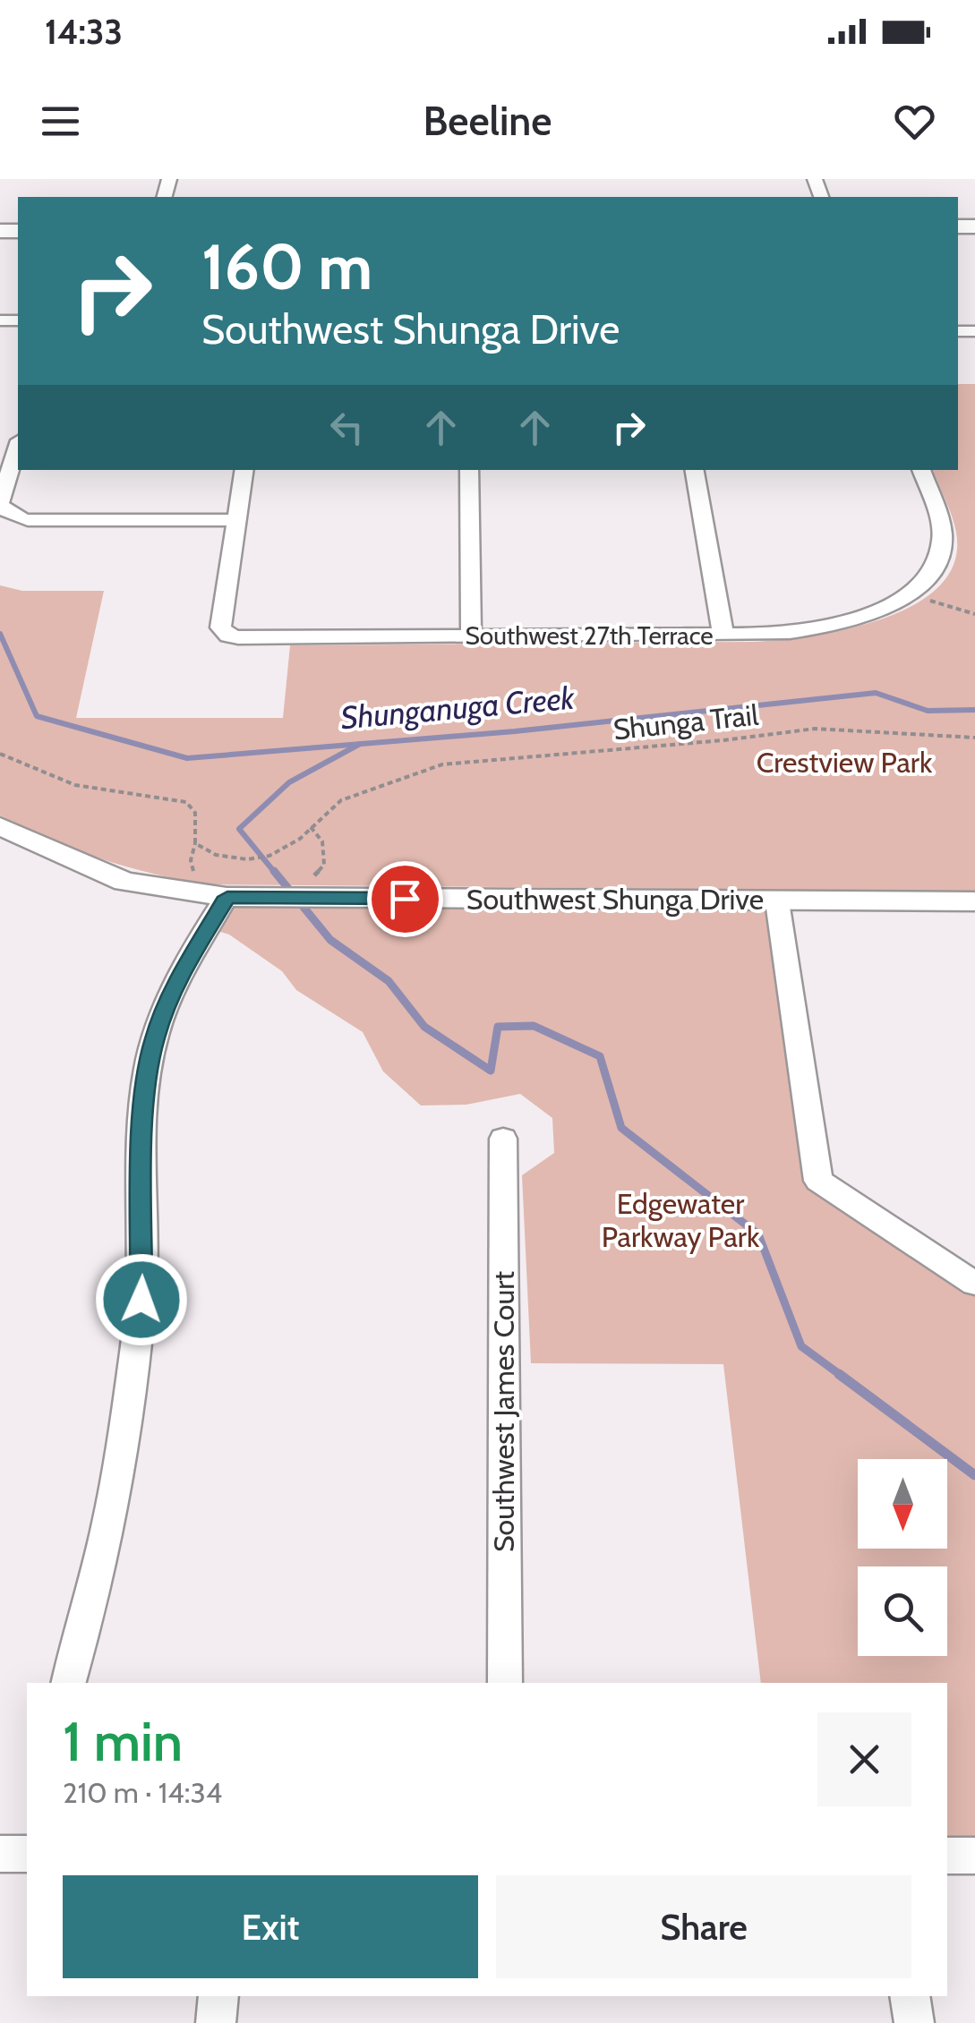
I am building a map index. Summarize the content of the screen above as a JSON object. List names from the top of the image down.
{
  "streets": {
    "street": ["Southwest 27th Terrace", "Southwest Shunga Drive", "Southwest James Court"],
    "path": ["Shunga Trail"]
  },
  "water": ["Shunganuga Creek"],
  "parks": ["Crestview Park", "Edgewater Parkway Park"],
  "north": "bottom",
  "page": {
    "status": "14:33",
    "header": "Beeline",
    "turn": ["160 m", "Southwest Shunga Drive"],
    "heading": ["1 min", "210 m · 14:34"],
    "buttons": ["Exit", "Share"]
  }
}
